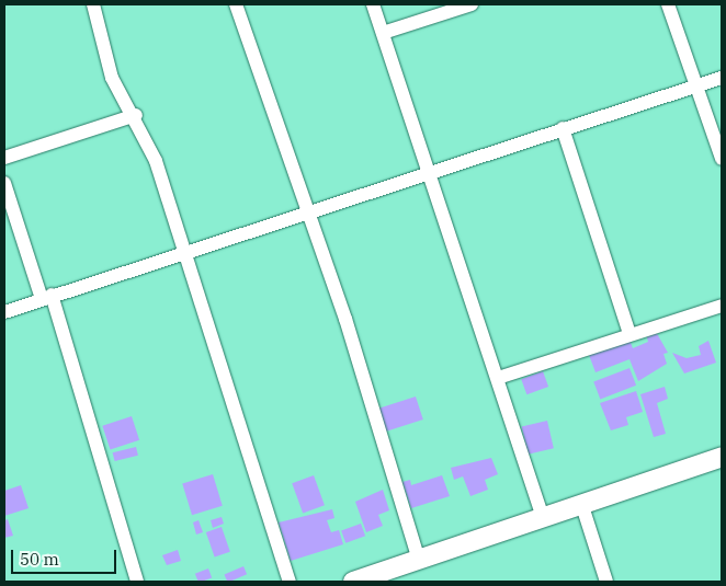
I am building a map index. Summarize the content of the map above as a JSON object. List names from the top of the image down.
{
  "scale_bar": "50 m"
}
